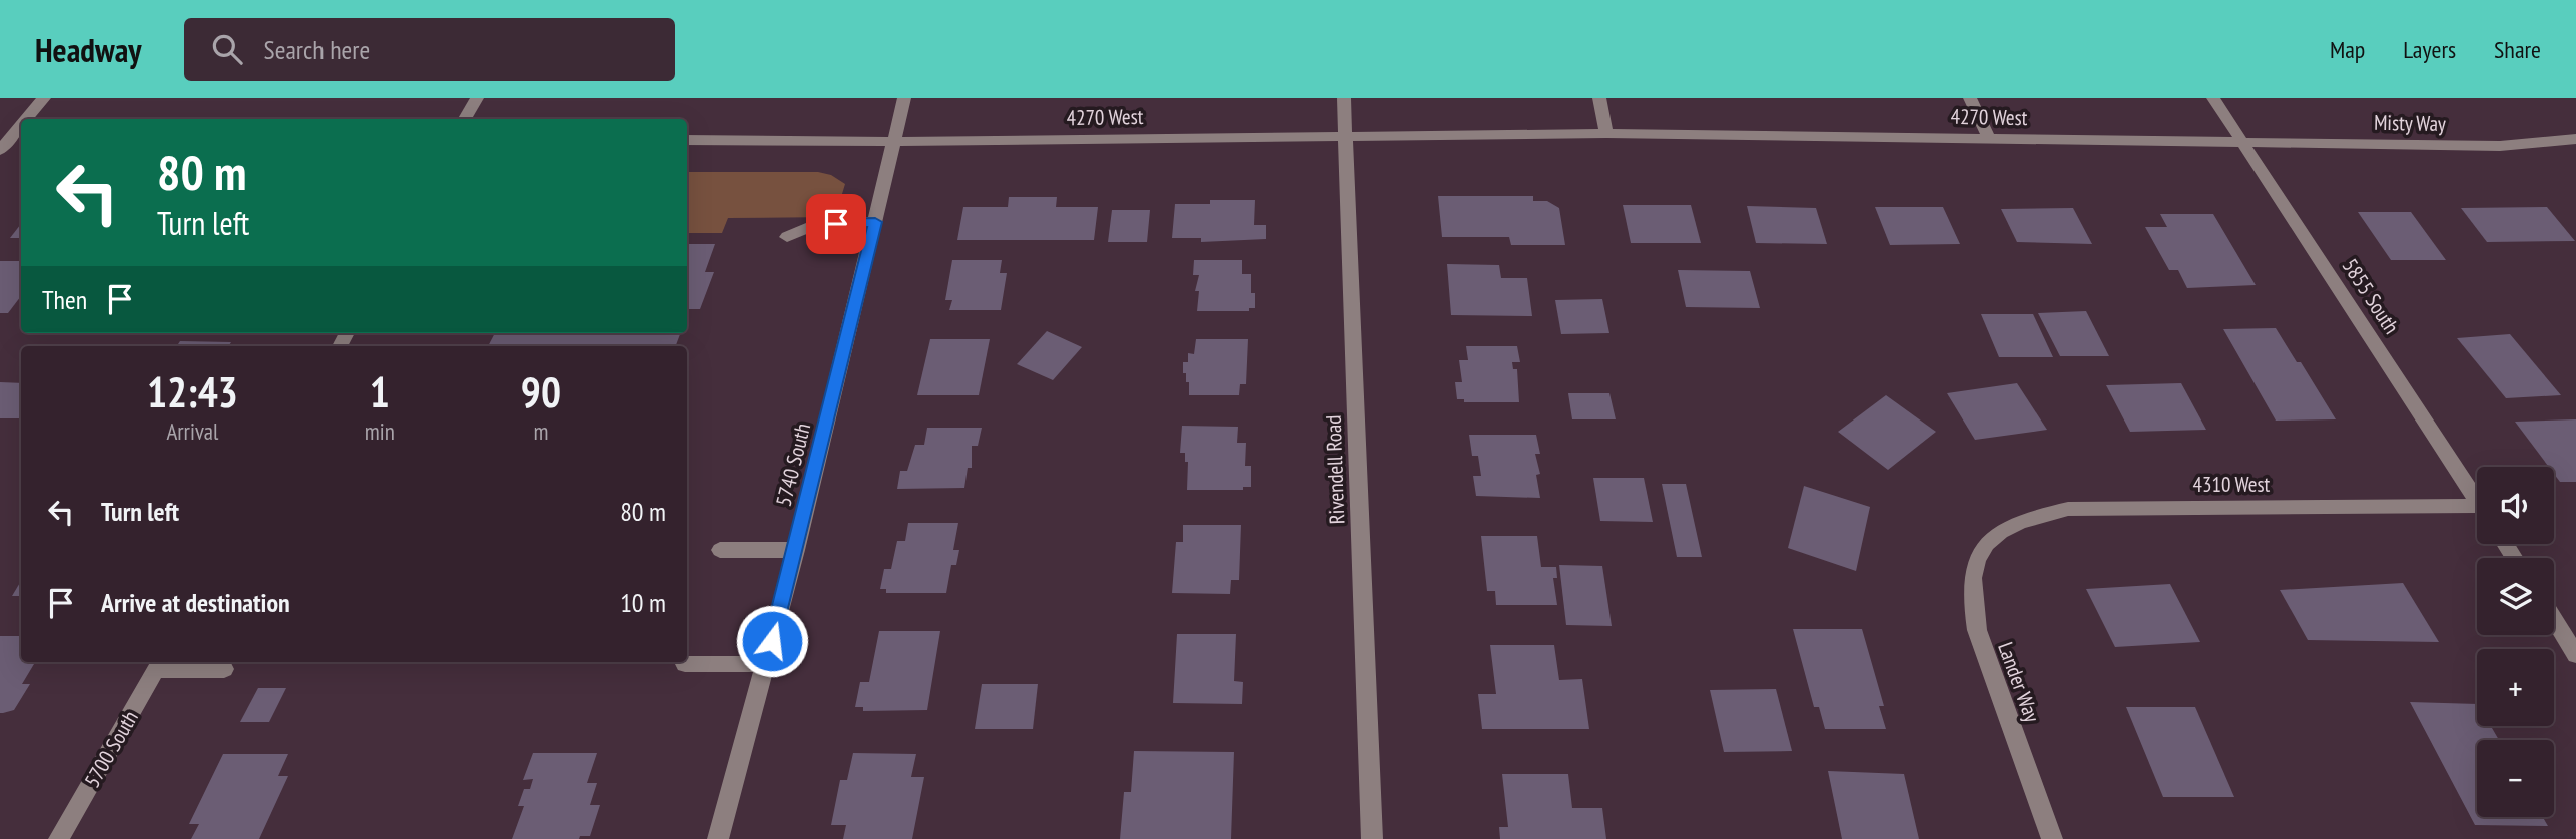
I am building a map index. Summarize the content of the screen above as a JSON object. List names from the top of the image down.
{
  "streets": {
    "street": [
      "4270 West",
      "Misty Way",
      "5855 South",
      "5740 South",
      "Rivendell Road",
      "4310 West",
      "Lander Way",
      "5700 South"
    ]
  },
  "crossings": [
    ["4270 West", "Misty Way"],
    ["4270 West", "5855 South"],
    ["4270 West", "5740 South"],
    ["4270 West", "Rivendell Road"],
    ["Misty Way", "5855 South"],
    ["4310 West", "Lander Way"]
  ],
  "page": {
    "header": "Headway",
    "search": "Search here",
    "nav": ["Map", "Layers", "Share"],
    "turn": ["80 m", "Turn left"],
    "then": "Then",
    "eta": [
      "12:43",
      "Arrival",
      "1",
      "min",
      "90",
      "m"
    ],
    "list": [
      {
        "name": "Turn left",
        "value": "80 m"
      },
      {
        "name": "Arrive at destination",
        "value": "10 m"
      }
    ],
    "map_buttons": ["+", "−"]
  }
}
